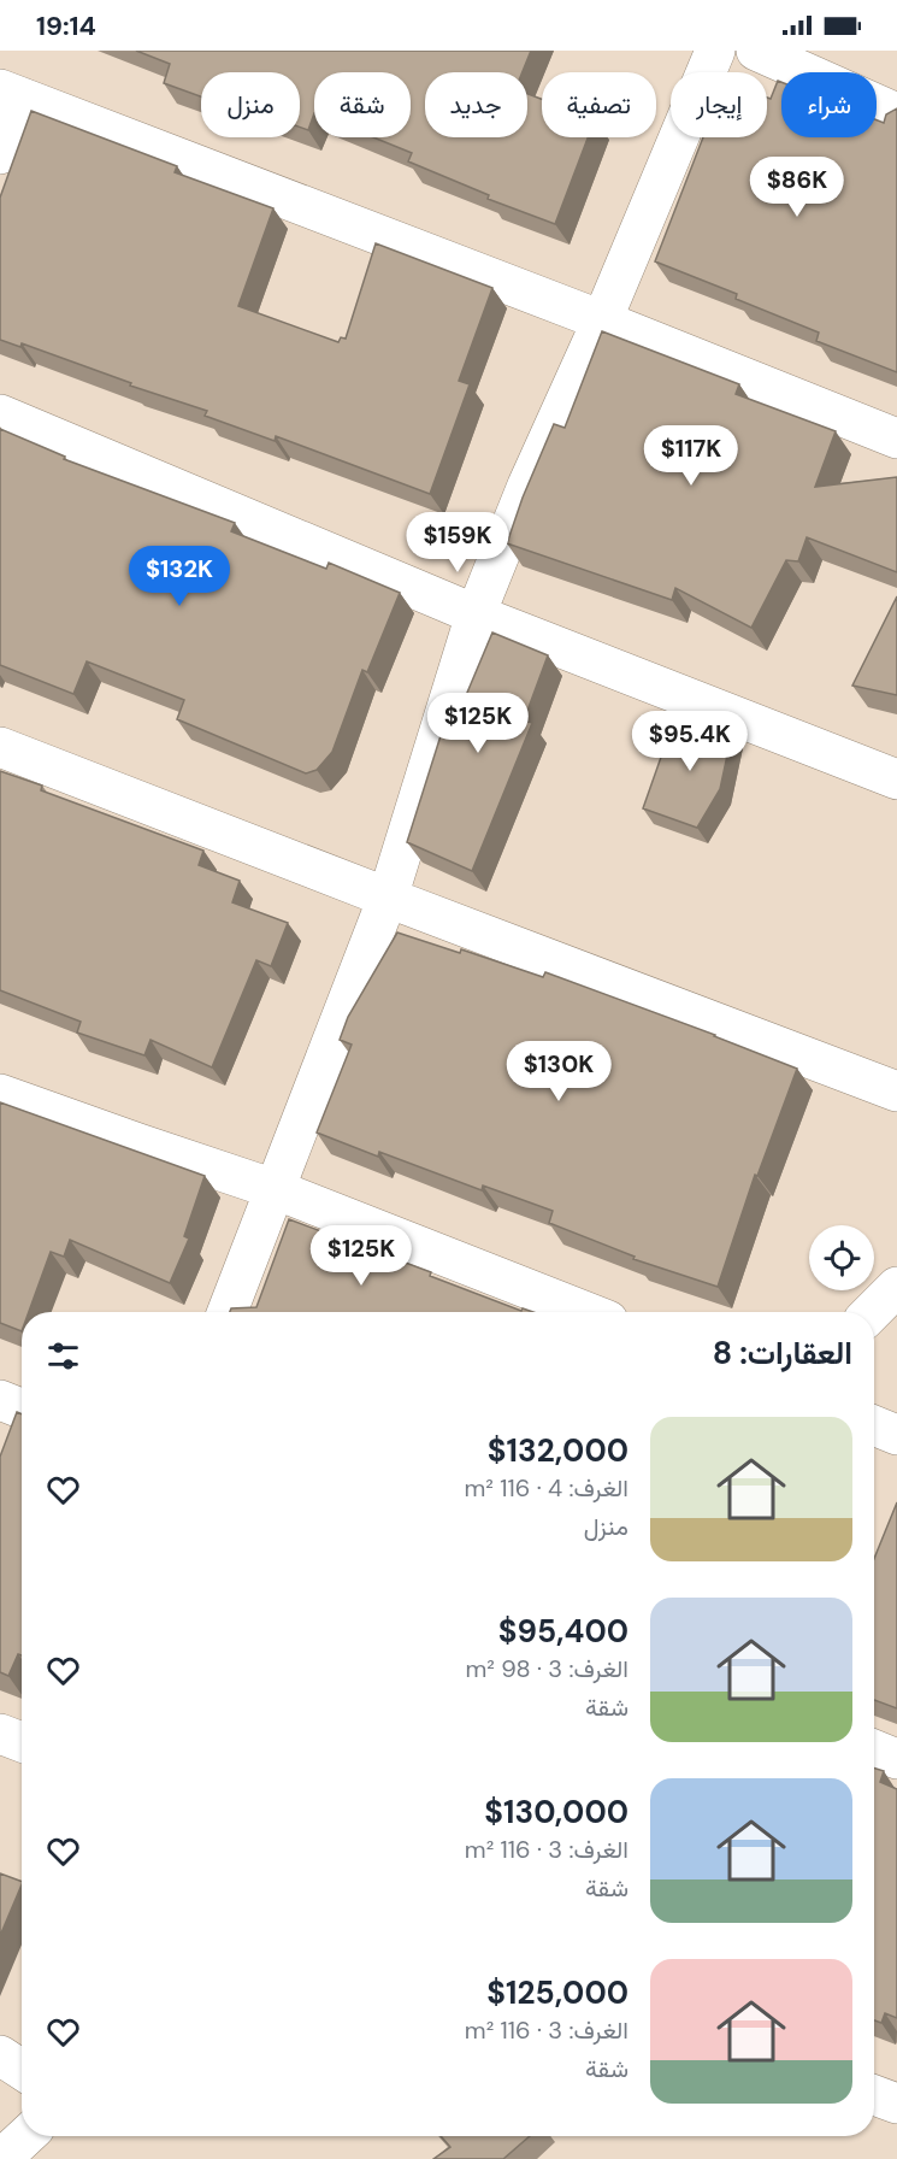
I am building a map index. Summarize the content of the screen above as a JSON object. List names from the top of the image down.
{
  "page": {
    "status": "19:14",
    "chip": [
      "شراء",
      "إيجار",
      "تصفية",
      "جديد",
      "شقة",
      "منزل"
    ],
    "price": [
      "$86K",
      "$117K",
      "$159K",
      "$132K",
      "$125K",
      "$95.4K",
      "$130K",
      "$125K"
    ],
    "heading": "العقارات: 8",
    "list": [
      {
        "name": "$132,000",
        "note": "الغرف: 4 · 116 m² · منزل"
      },
      {
        "name": "$95,400",
        "note": "الغرف: 3 · 98 m² · شقة"
      },
      {
        "name": "$130,000",
        "note": "الغرف: 3 · 116 m² · شقة"
      },
      {
        "name": "$125,000",
        "note": "الغرف: 3 · 116 m² · شقة"
      }
    ]
  }
}
